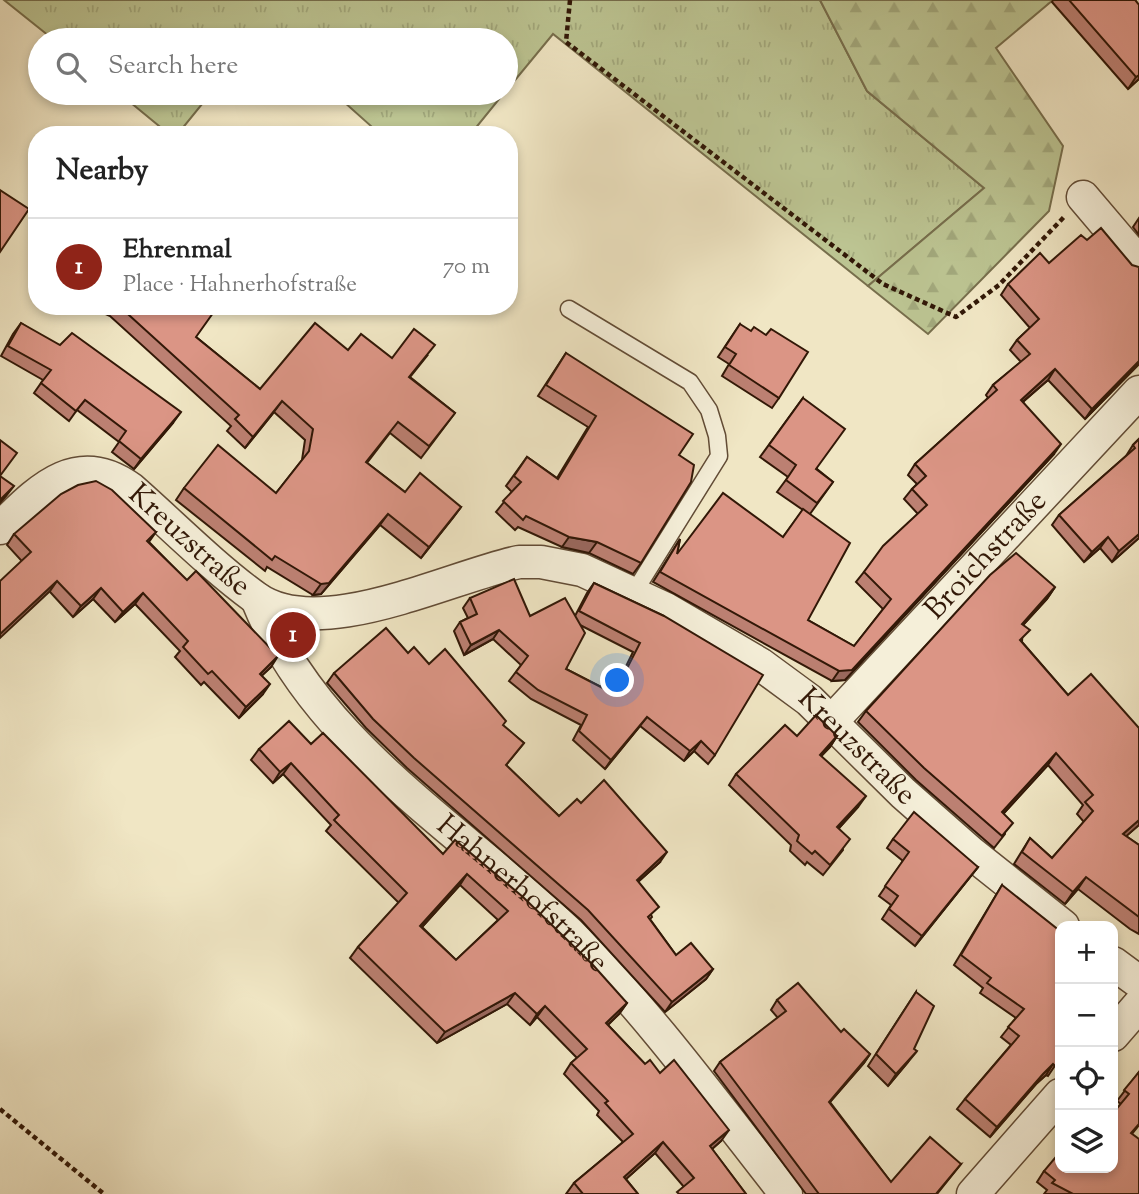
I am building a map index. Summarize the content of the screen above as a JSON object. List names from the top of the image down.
{
  "streets": {
    "street": ["Kreuzstraße", "Broichstraße", "Hahnerhofstraße"]
  },
  "crossings": [
    ["Kreuzstraße", "Broichstraße"],
    ["Kreuzstraße", "Hahnerhofstraße"]
  ],
  "page": {
    "search": "Search here",
    "heading": "Nearby",
    "list": [
      {
        "mark": "1",
        "name": "Ehrenmal",
        "note": "Place · Hahnerhofstraße",
        "value": "70 m"
      }
    ],
    "pins": "1",
    "map_buttons": ["+", "−"]
  }
}
